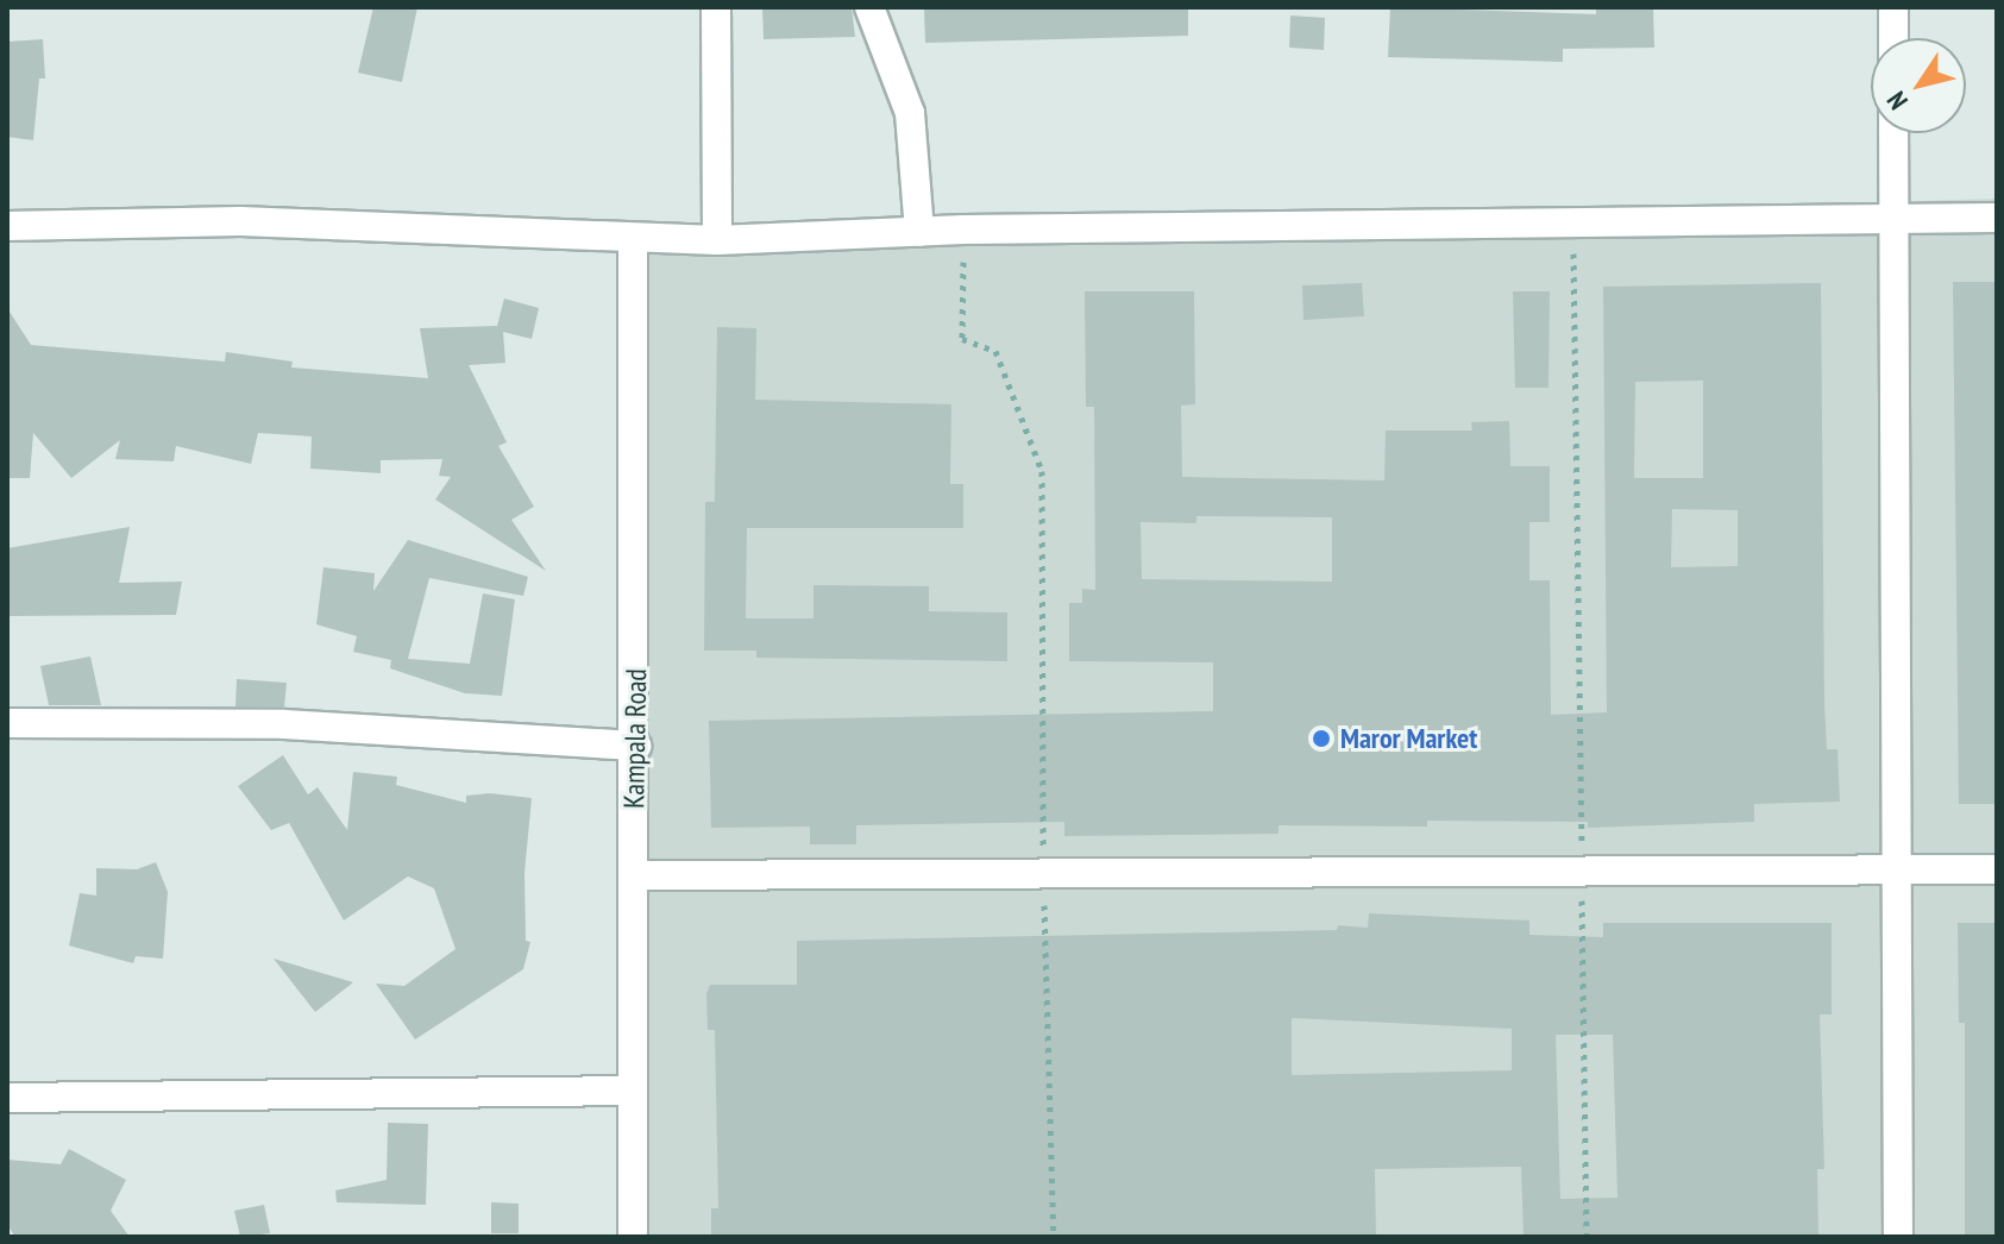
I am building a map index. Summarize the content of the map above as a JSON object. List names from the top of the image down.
{
  "streets": {
    "street": ["Kampala Road"]
  },
  "places": ["Maror Market"],
  "north": "bottom left"
}
